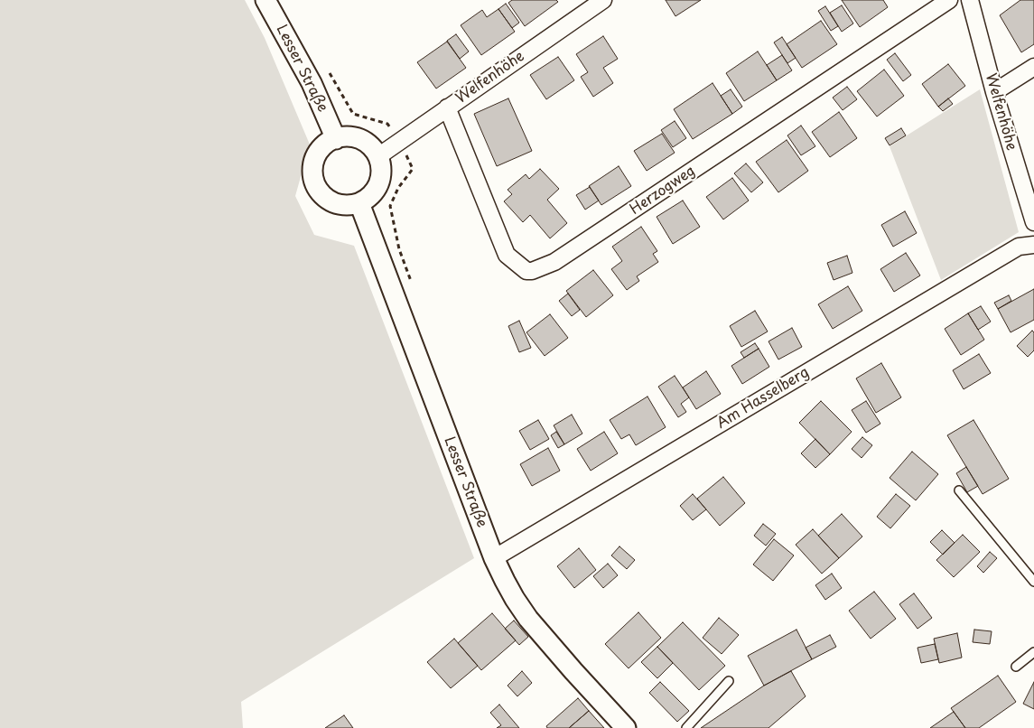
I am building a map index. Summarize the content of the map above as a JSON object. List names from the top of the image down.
{
  "streets": {
    "street": [
      "Lesser Straße",
      "Welfenhöhe",
      "Herzogweg",
      "Am Hasselberg"
    ]
  },
  "crossings": [
    ["Lesser Straße", "Welfenhöhe"],
    ["Lesser Straße", "Am Hasselberg"],
    ["Welfenhöhe", "Herzogweg"]
  ]
}
